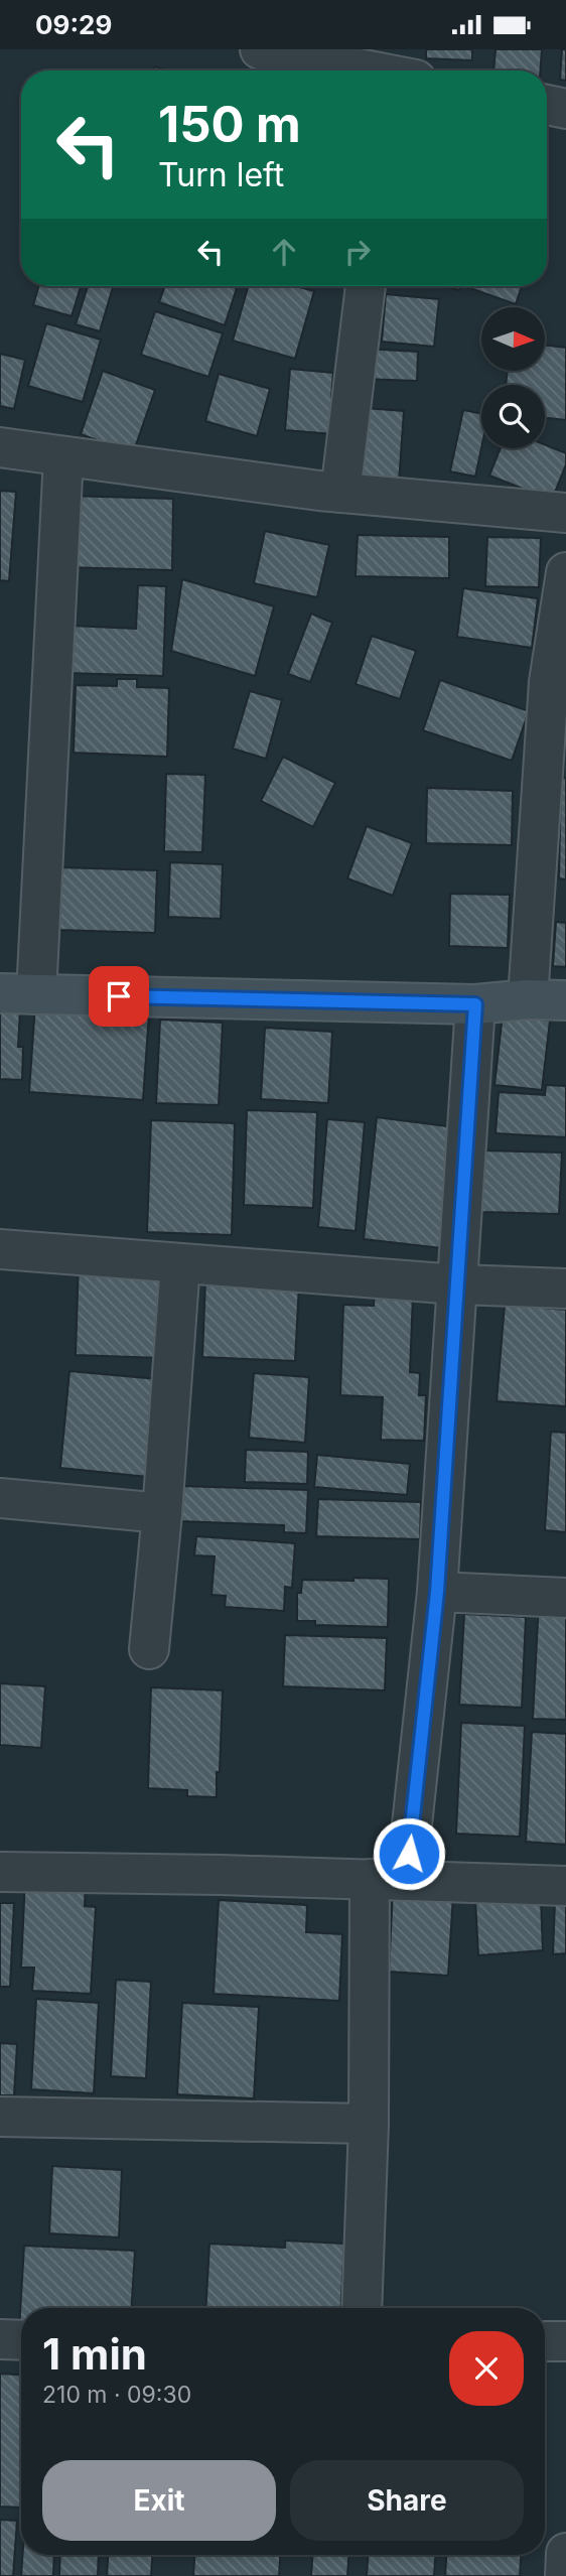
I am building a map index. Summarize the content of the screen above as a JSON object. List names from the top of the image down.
{
  "north": "right",
  "page": {
    "status": "09:29",
    "turn": ["150 m", "Turn left"],
    "heading": ["1 min", "210 m · 09:30"],
    "buttons": ["Exit", "Share"]
  }
}
